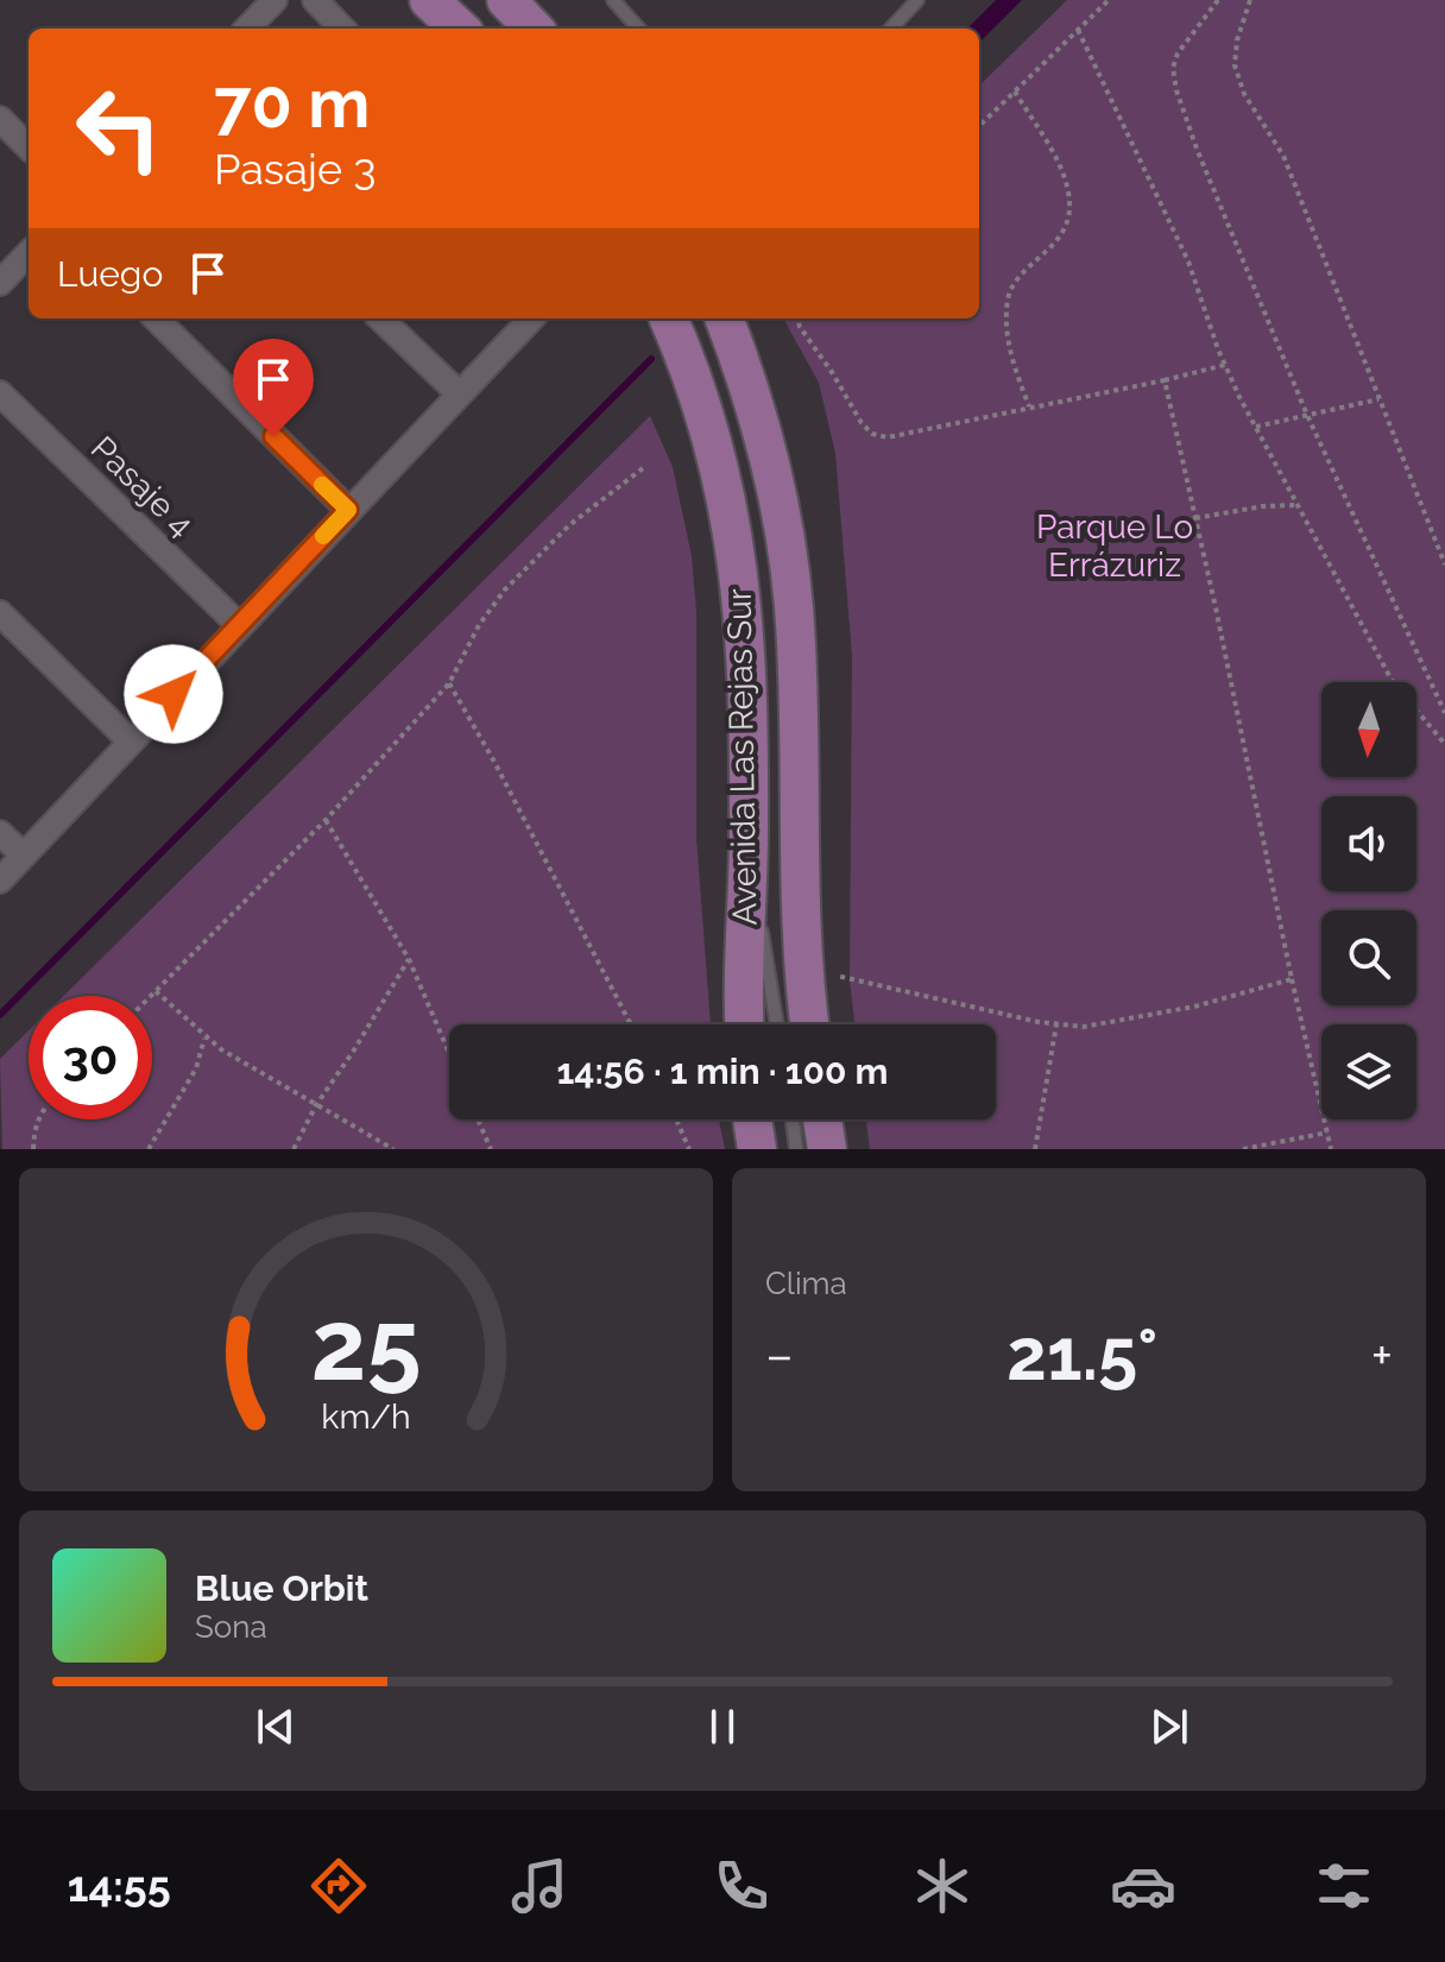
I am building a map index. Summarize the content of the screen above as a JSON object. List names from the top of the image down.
{
  "streets": {
    "main road": ["Avenida Las Rejas Sur"],
    "street": ["Pasaje 4"]
  },
  "parks": ["Parque Lo Errázuriz"],
  "north": "bottom",
  "page": {
    "turn": ["70 m", "Pasaje 3"],
    "then": "Luego",
    "limit": "30",
    "trip": "14:56 · 1 min · 100 m",
    "tile": "Clima",
    "heat": ["−", "21.5°", "+"],
    "song": ["Blue Orbit", "Sona"],
    "tabs": "14:55",
    "gauge": ["25", "km/h"]
  }
}
